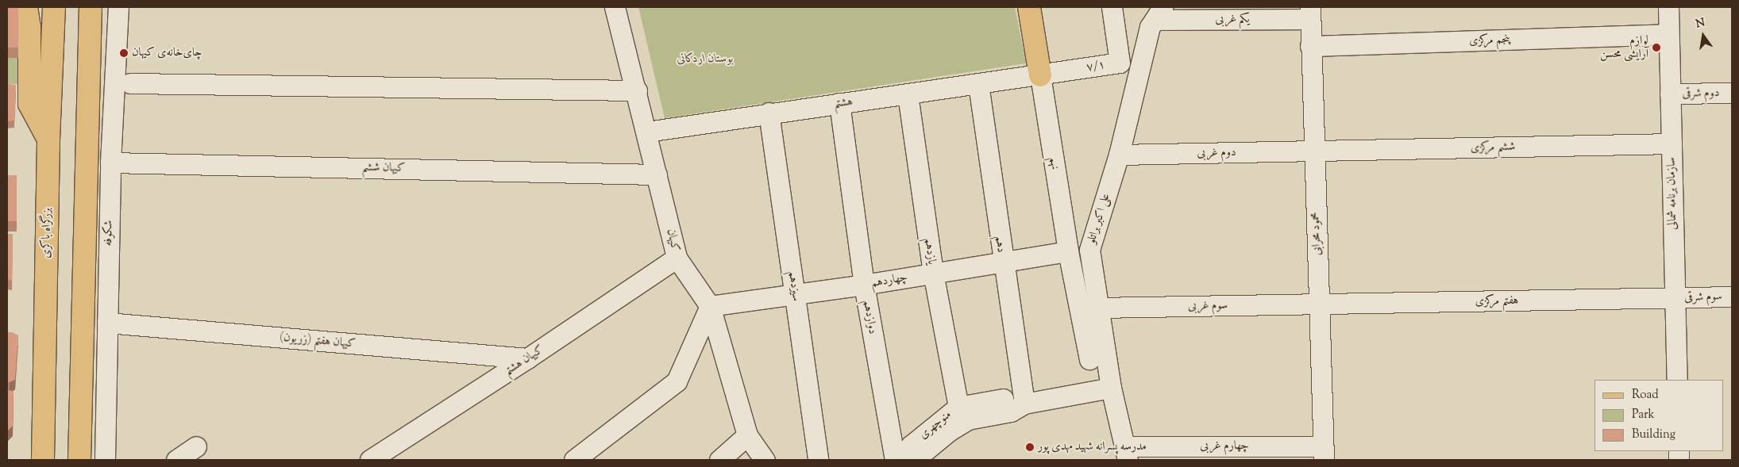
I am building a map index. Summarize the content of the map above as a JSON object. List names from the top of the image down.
{
  "streets": {
    "main road": ["بزرگراه باکری"],
    "street": [
      "یکم غربی",
      "پنجم مرکزی",
      "۷/۱",
      "دوم شرقی",
      "هشتم",
      "ششم مرکزی",
      "دوم غربی",
      "نهم",
      "کیهان ششم",
      "سازمان برنامه شمالی",
      "علی اکبر براتلو",
      "شکوفه",
      "محمود محرابی",
      "کیهان",
      "دهم",
      "یازدهم",
      "چهاردهم",
      "سیزدهم",
      "سوم شرقی",
      "هفتم مرکزی",
      "سوم غربی",
      "دوازدهم",
      "کیهان هفتم (زریون)",
      "کیهان هشتم",
      "منوچهری",
      "چهارم غربی"
    ]
  },
  "crossings": [
    ["یکم غربی", "علی اکبر براتلو"],
    ["یکم غربی", "محمود محرابی"],
    ["پنجم مرکزی", "سازمان برنامه شمالی"],
    ["پنجم مرکزی", "محمود محرابی"],
    ["۷/۱", "هشتم"],
    ["۷/۱", "نهم"],
    ["دوم شرقی", "سازمان برنامه شمالی"],
    ["هشتم", "نهم"],
    ["هشتم", "کیهان"],
    ["هشتم", "دهم"],
    ["هشتم", "یازدهم"],
    ["هشتم", "سیزدهم"],
    ["هشتم", "دوازدهم"],
    ["ششم مرکزی", "دوم غربی"],
    ["ششم مرکزی", "سازمان برنامه شمالی"],
    ["ششم مرکزی", "محمود محرابی"],
    ["دوم غربی", "علی اکبر براتلو"],
    ["دوم غربی", "محمود محرابی"],
    ["نهم", "چهاردهم"],
    ["کیهان ششم", "شکوفه"],
    ["کیهان ششم", "کیهان"],
    ["سازمان برنامه شمالی", "سوم شرقی"],
    ["سازمان برنامه شمالی", "هفتم مرکزی"],
    ["علی اکبر براتلو", "سوم غربی"],
    ["علی اکبر براتلو", "منوچهری"],
    ["علی اکبر براتلو", "چهارم غربی"],
    ["شکوفه", "کیهان هفتم (زریون)"],
    ["محمود محرابی", "هفتم مرکزی"],
    ["محمود محرابی", "سوم غربی"],
    ["محمود محرابی", "چهارم غربی"],
    ["کیهان", "چهاردهم"],
    ["کیهان", "کیهان هشتم"],
    ["دهم", "چهاردهم"],
    ["دهم", "منوچهری"],
    ["یازدهم", "چهاردهم"],
    ["یازدهم", "منوچهری"],
    ["چهاردهم", "سیزدهم"],
    ["چهاردهم", "دوازدهم"],
    ["سوم شرقی", "هفتم مرکزی"],
    ["هفتم مرکزی", "سوم غربی"],
    ["کیهان هفتم (زریون)", "کیهان هشتم"]
  ],
  "parks": ["بوستان اردکانی"],
  "places": ["لوازم آرایشی محسن", "چای‌خانه‌ی کیهان", "مدرسه پسرانه شهید مهدی پور"],
  "legend": ["Road", "Park", "Building"],
  "north": "top"
}
